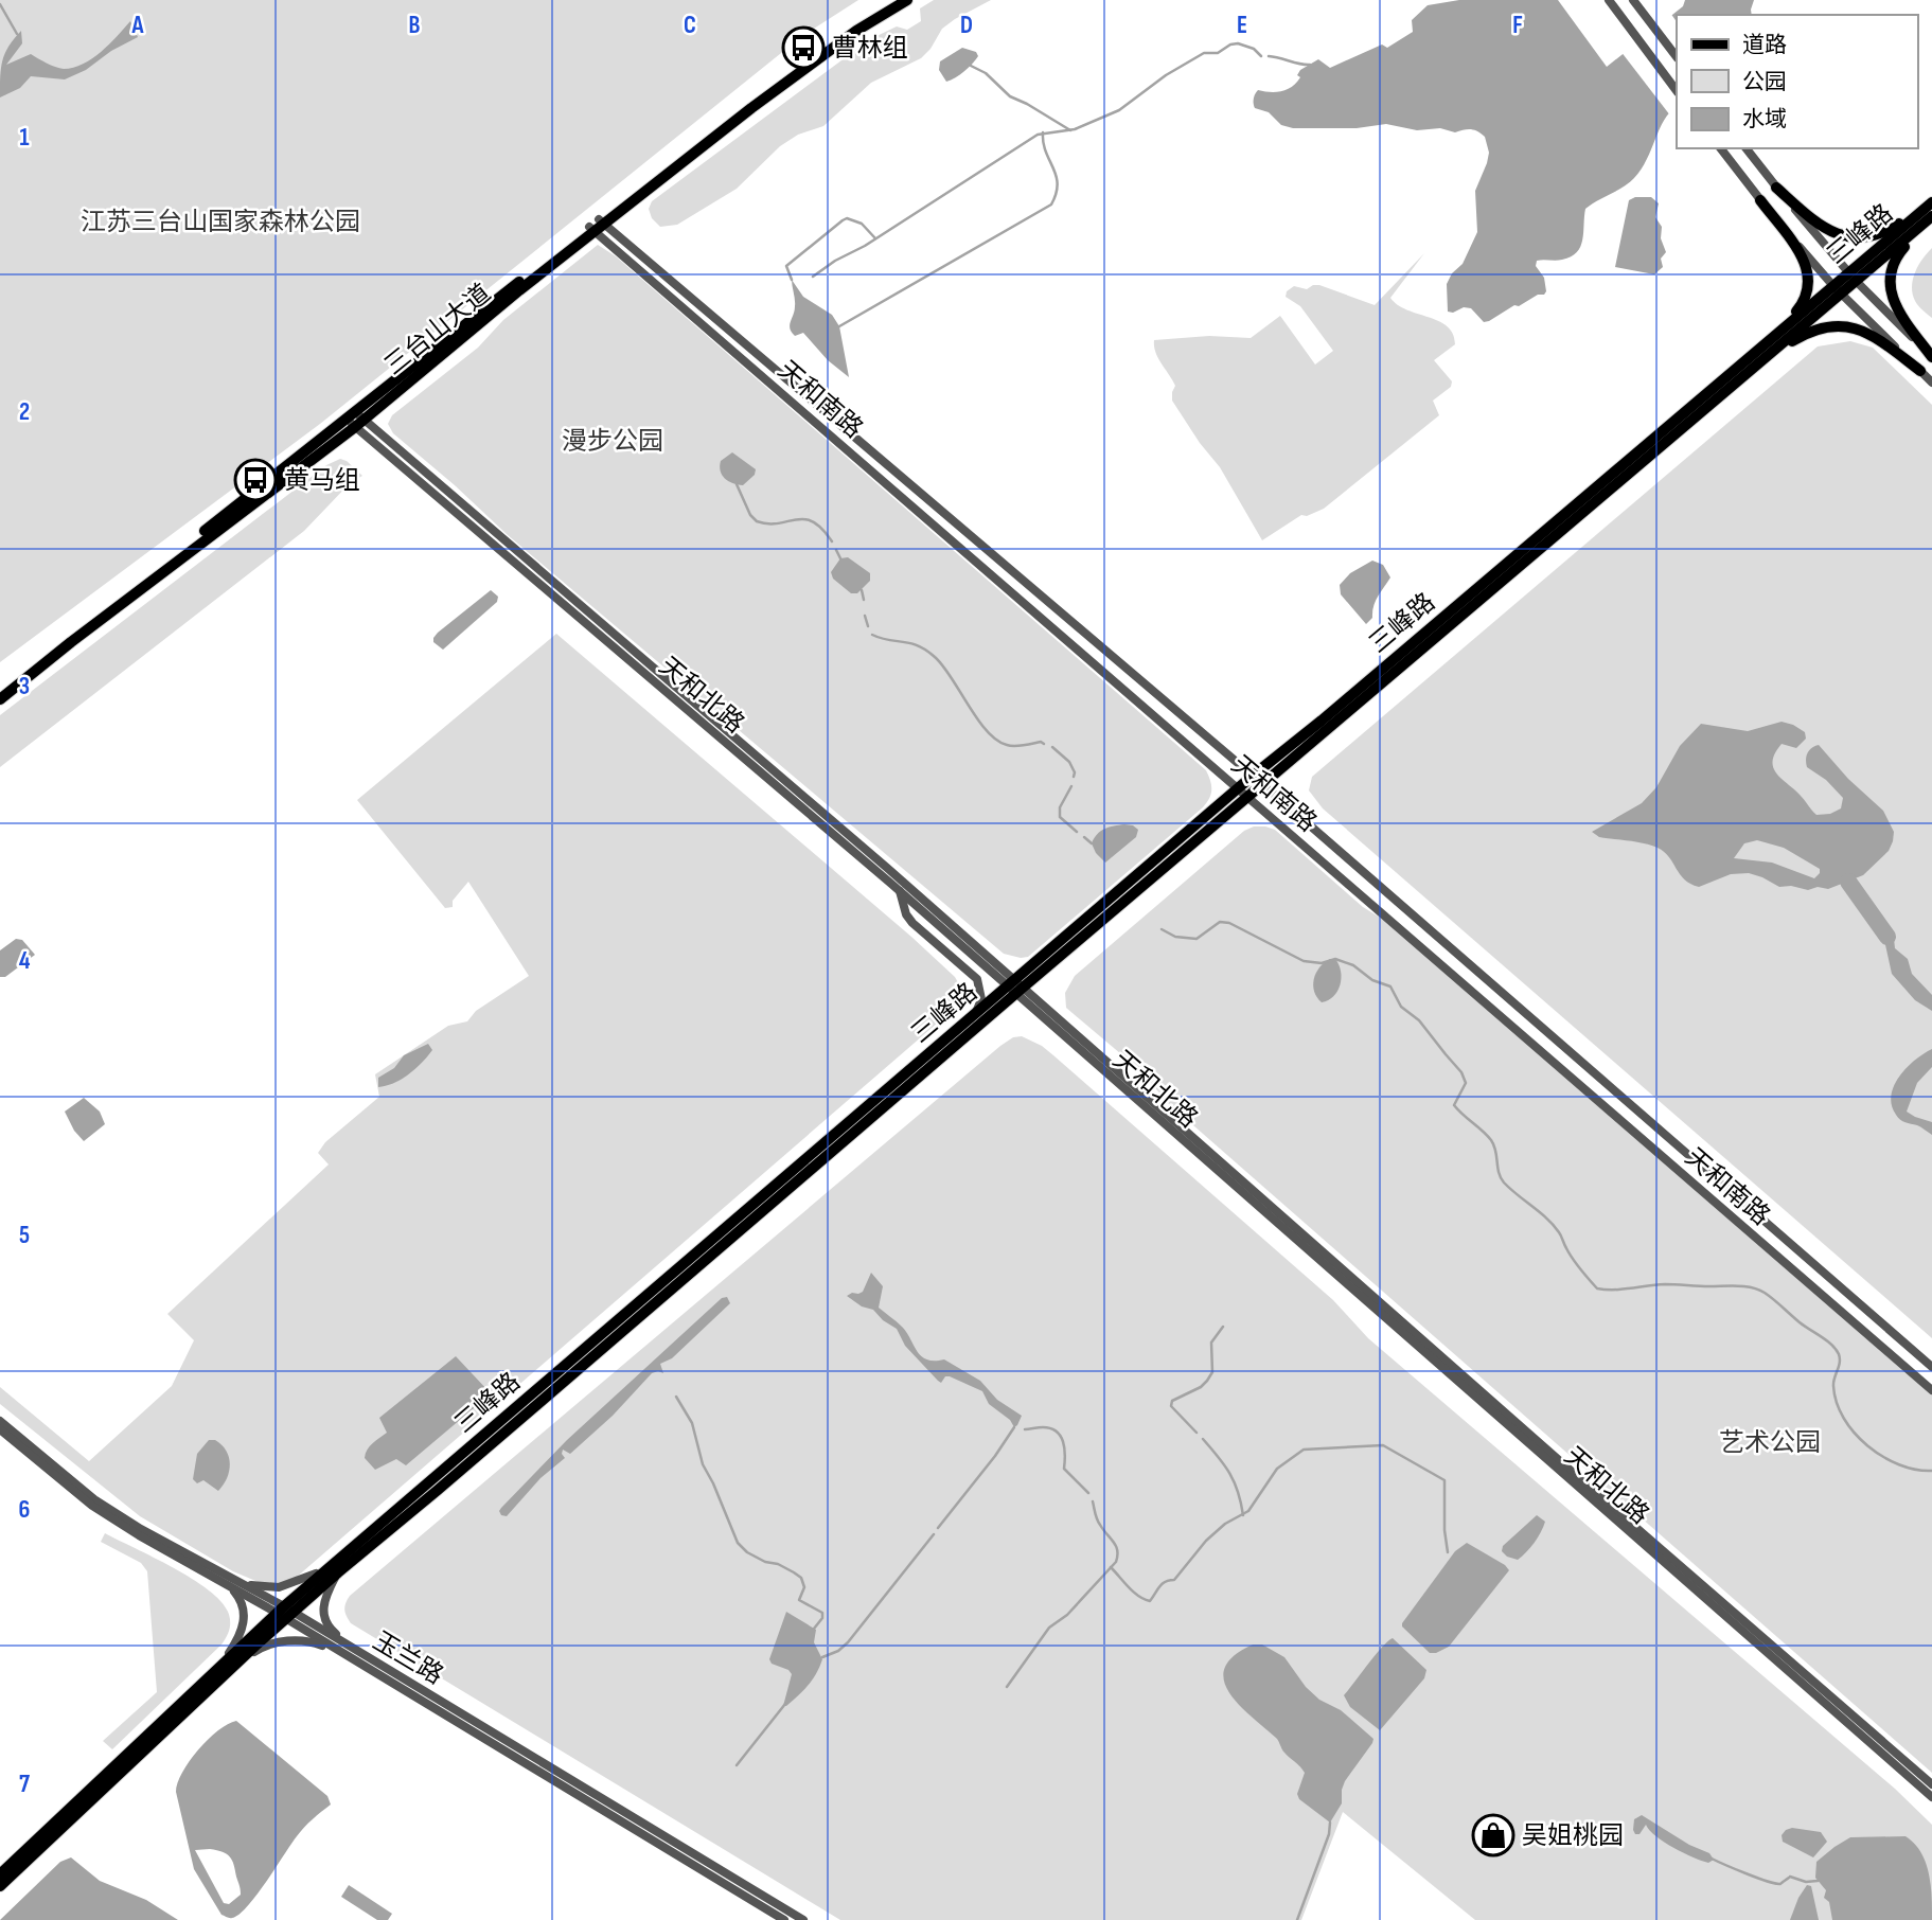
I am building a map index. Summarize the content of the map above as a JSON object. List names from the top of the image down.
{
  "streets": {
    "main road": ["三峰路", "三台山大道"],
    "street": ["天和南路", "天和北路", "玉兰路"]
  },
  "crossings": [
    ["三峰路", "天和南路"],
    ["三峰路", "天和北路"],
    ["三峰路", "玉兰路"],
    ["三台山大道", "天和南路"],
    ["三台山大道", "天和北路"]
  ],
  "parks": ["江苏三台山国家森林公园", "漫步公园", "艺术公园"],
  "places": {
    "bus stop": ["曹林组", "黄马组"],
    "shop": ["吴姐桃园"]
  },
  "legend": ["道路", "公园", "水域"],
  "grid": {
    "columns": [
      "A",
      "B",
      "C",
      "D",
      "E",
      "F"
    ],
    "rows": [
      "1",
      "2",
      "3",
      "4",
      "5",
      "6",
      "7"
    ]
  }
}
